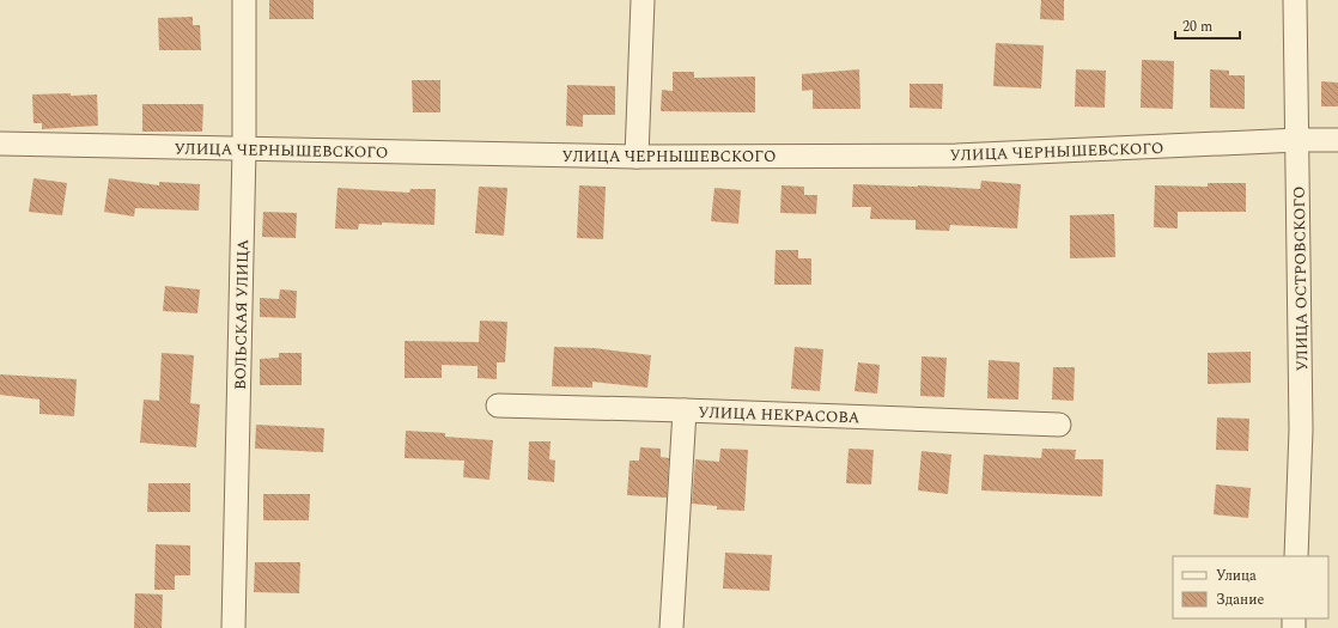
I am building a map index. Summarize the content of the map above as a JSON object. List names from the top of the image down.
{
  "streets": {
    "street": [
      "УЛИЦА ЧЕРНЫШЕВСКОГО",
      "УЛИЦА ОСТРОВСКОГО",
      "ВОЛЬСКАЯ УЛИЦА",
      "УЛИЦА НЕКРАСОВА"
    ]
  },
  "crossings": [
    ["УЛИЦА ЧЕРНЫШЕВСКОГО", "УЛИЦА ОСТРОВСКОГО"],
    ["УЛИЦА ЧЕРНЫШЕВСКОГО", "ВОЛЬСКАЯ УЛИЦА"]
  ],
  "legend": ["Улица", "Здание"],
  "scale_bar": "20 m"
}
